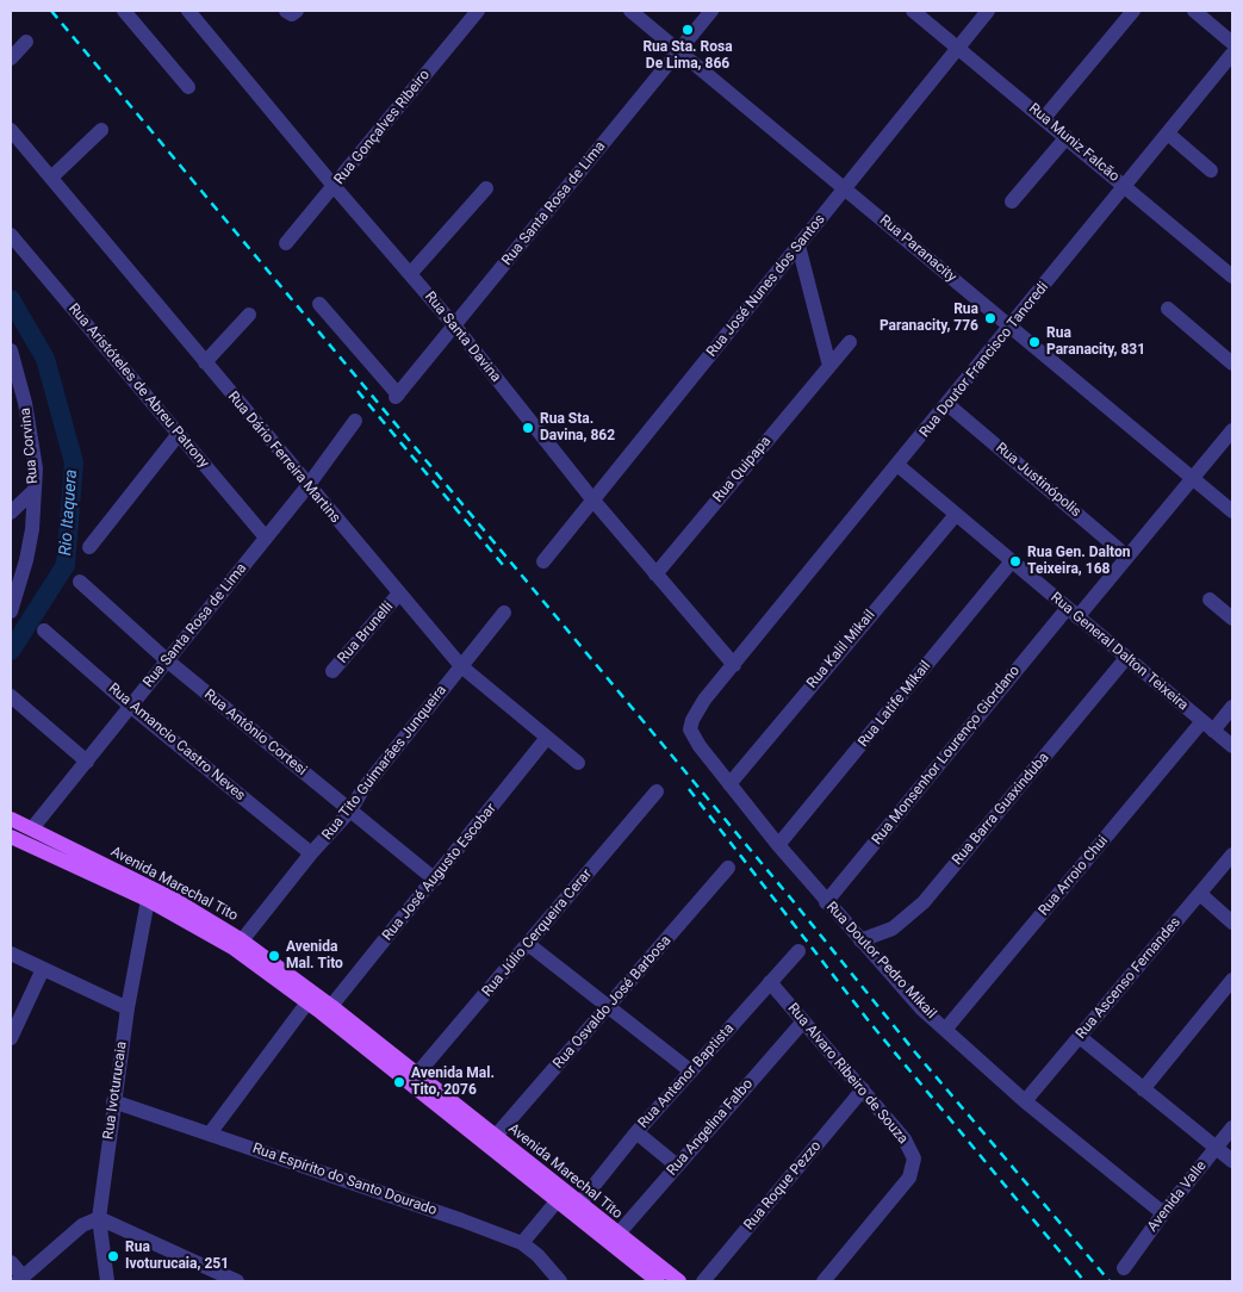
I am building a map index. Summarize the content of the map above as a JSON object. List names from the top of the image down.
{
  "streets": {
    "main road": ["Avenida Marechal Tito"],
    "street": [
      "Rua Gonçalves Ribeiro",
      "Rua Muniz Falcão",
      "Rua Santa Rosa de Lima",
      "Rua Paranacity",
      "Rua José Nunes dos Santos",
      "Rua Santa Davina",
      "Rua Doutor Francisco Tancredi",
      "Rua Aristóteles de Abreu Patrony",
      "Rua Corvina",
      "Rua Dário Ferreira Martins",
      "Rua Quipapa",
      "Rua Justinópolis",
      "Rua Brunelli",
      "Rua Kalil Mikail",
      "Rua General Dalton Teixeira",
      "Rua Latife Mikail",
      "Rua Antônio Cortesi",
      "Rua Amancio Castro Neves",
      "Rua Monsenhor Lourenço Giordano",
      "Rua Tito Guimarães Junqueira",
      "Rua Barra Guaxinduba",
      "Rua José Augusto Escobar",
      "Rua Arroio Chui",
      "Rua Júlio Cerqueira Cerar",
      "Rua Doutor Pedro Mikail",
      "Rua Ascenso Fernandes",
      "Rua Osvaldo José Barbosa",
      "Rua Alvaro Ribeiro de Souza",
      "Rua Antenor Baptista",
      "Rua Ivoturucaia",
      "Rua Angelina Falbo",
      "Rua Espírito do Santo Dourado",
      "Rua Roque Pezzo",
      "Avenida Valle"
    ]
  },
  "crossings": [
    ["Rua Gonçalves Ribeiro", "Rua Santa Davina"],
    ["Rua Muniz Falcão", "Rua José Nunes dos Santos"],
    ["Rua Muniz Falcão", "Rua Doutor Francisco Tancredi"],
    ["Rua Santa Rosa de Lima", "Rua Paranacity"],
    ["Rua Santa Rosa de Lima", "Rua Santa Davina"],
    ["Rua Santa Rosa de Lima", "Rua Aristóteles de Abreu Patrony"],
    ["Rua Santa Rosa de Lima", "Rua Dário Ferreira Martins"],
    ["Rua Santa Rosa de Lima", "Rua Antônio Cortesi"],
    ["Rua Santa Rosa de Lima", "Rua Amancio Castro Neves"],
    ["Rua Santa Rosa de Lima", "Avenida Marechal Tito"],
    ["Rua Paranacity", "Rua José Nunes dos Santos"],
    ["Rua Paranacity", "Rua Doutor Francisco Tancredi"],
    ["Rua Paranacity", "Rua Monsenhor Lourenço Giordano"],
    ["Rua José Nunes dos Santos", "Rua Santa Davina"],
    ["Rua Santa Davina", "Rua Doutor Francisco Tancredi"],
    ["Rua Santa Davina", "Rua Quipapa"],
    ["Rua Santa Davina", "Rua Doutor Pedro Mikail"],
    ["Rua Doutor Francisco Tancredi", "Rua Justinópolis"],
    ["Rua Doutor Francisco Tancredi", "Rua General Dalton Teixeira"],
    ["Rua Doutor Francisco Tancredi", "Rua Doutor Pedro Mikail"],
    ["Rua Dário Ferreira Martins", "Rua Brunelli"],
    ["Rua Dário Ferreira Martins", "Rua Tito Guimarães Junqueira"],
    ["Rua Dário Ferreira Martins", "Rua José Augusto Escobar"],
    ["Rua Justinópolis", "Rua Monsenhor Lourenço Giordano"],
    ["Rua Kalil Mikail", "Rua General Dalton Teixeira"],
    ["Rua Kalil Mikail", "Rua Doutor Pedro Mikail"],
    ["Rua General Dalton Teixeira", "Rua Latife Mikail"],
    ["Rua General Dalton Teixeira", "Rua Monsenhor Lourenço Giordano"],
    ["Rua General Dalton Teixeira", "Rua Barra Guaxinduba"],
    ["Rua General Dalton Teixeira", "Rua Arroio Chui"],
    ["Rua Latife Mikail", "Rua Doutor Pedro Mikail"],
    ["Rua Antônio Cortesi", "Rua Tito Guimarães Junqueira"],
    ["Rua Antônio Cortesi", "Rua José Augusto Escobar"],
    ["Rua Amancio Castro Neves", "Rua Tito Guimarães Junqueira"],
    ["Rua Monsenhor Lourenço Giordano", "Rua Doutor Pedro Mikail"],
    ["Rua Tito Guimarães Junqueira", "Avenida Marechal Tito"],
    ["Rua Barra Guaxinduba", "Rua Doutor Pedro Mikail"],
    ["Rua José Augusto Escobar", "Avenida Marechal Tito"],
    ["Rua Arroio Chui", "Rua Doutor Pedro Mikail"],
    ["Avenida Marechal Tito", "Rua Júlio Cerqueira Cerar"],
    ["Avenida Marechal Tito", "Rua Osvaldo José Barbosa"],
    ["Avenida Marechal Tito", "Rua Antenor Baptista"],
    ["Avenida Marechal Tito", "Rua Ivoturucaia"],
    ["Avenida Marechal Tito", "Rua Angelina Falbo"],
    ["Rua Doutor Pedro Mikail", "Rua Ascenso Fernandes"],
    ["Rua Doutor Pedro Mikail", "Avenida Valle"],
    ["Rua Alvaro Ribeiro de Souza", "Rua Antenor Baptista"],
    ["Rua Alvaro Ribeiro de Souza", "Rua Angelina Falbo"],
    ["Rua Alvaro Ribeiro de Souza", "Rua Roque Pezzo"],
    ["Rua Ivoturucaia", "Rua Espírito do Santo Dourado"]
  ],
  "water": ["Rio Itaquera"],
  "places": [
    "Rua Sta. Rosa De Lima, 866",
    "Rua Paranacity, 776",
    "Rua Paranacity, 831",
    "Rua Sta. Davina, 862",
    "Rua Gen. Dalton Teixeira, 168",
    "Avenida Mal. Tito",
    "Avenida Mal. Tito, 2076",
    "Rua Ivoturucaia, 251"
  ]
}
